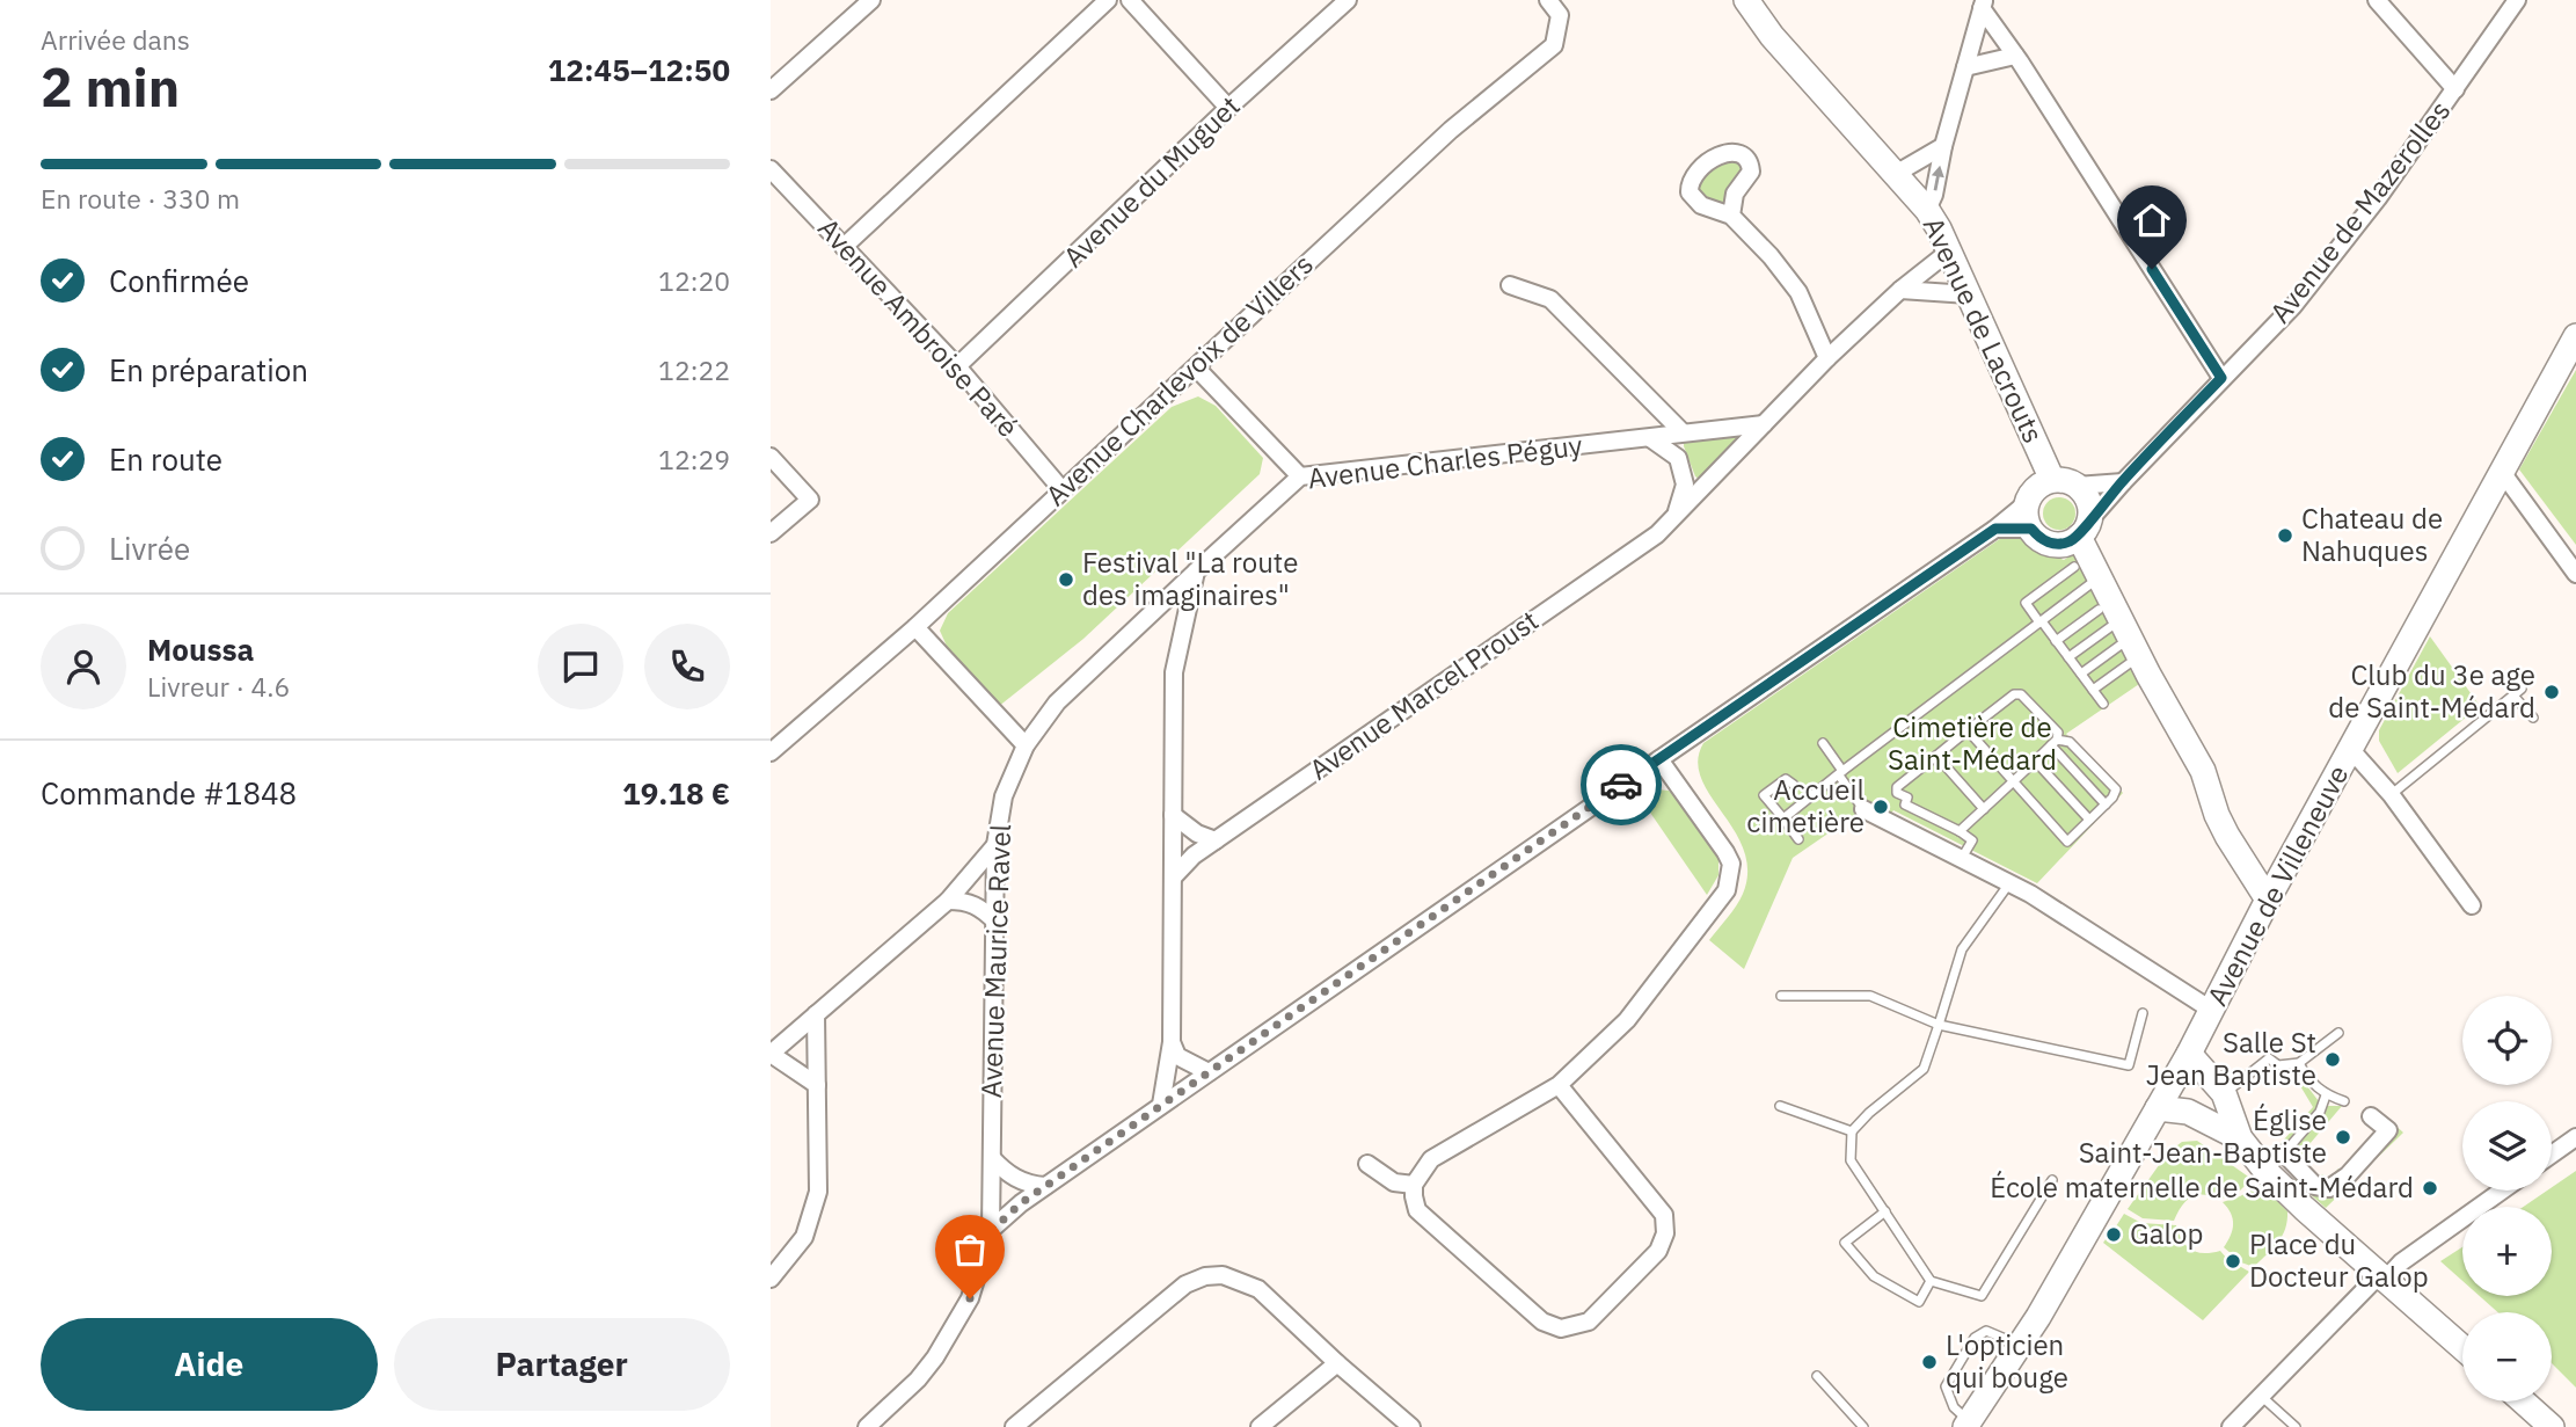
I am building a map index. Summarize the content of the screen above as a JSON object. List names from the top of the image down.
{
  "streets": {
    "street": [
      "Avenue du Muguet",
      "Avenue de Mazerolles",
      "Avenue Ambroise Paré",
      "Avenue de Lacrouts",
      "Avenue Charlevoix de Villers",
      "Avenue Charles Péguy",
      "Avenue Marcel Proust",
      "Avenue de Villeneuve",
      "Avenue Maurice Ravel"
    ]
  },
  "crossings": [
    ["Avenue du Muguet", "Avenue Ambroise Paré"],
    ["Avenue de Mazerolles", "Avenue de Lacrouts"],
    ["Avenue Ambroise Paré", "Avenue Charlevoix de Villers"],
    ["Avenue de Lacrouts", "Avenue Marcel Proust"],
    ["Avenue Charles Péguy", "Avenue Marcel Proust"],
    ["Avenue Charles Péguy", "Avenue Maurice Ravel"]
  ],
  "parks": ["Cimetière de Saint-Médard"],
  "places": [
    "Chateau de Nahuques",
    "Festival \"La route des imaginaires\"",
    "Club du 3e age de Saint-Médard",
    "Accueil cimetière",
    "Salle St Jean Baptiste",
    "Église Saint-Jean-Baptiste",
    "École maternelle de Saint-Médard",
    "Galop",
    "Place du Docteur Galop",
    "L'opticien qui bouge"
  ],
  "page": {
    "heading": ["2 min", "Arrivée dans", "12:45–12:50"],
    "panel": [
      "Moussa",
      "Livreur · 4.6",
      "Commande #1848",
      "19.18 €"
    ],
    "bar": "En route · 330 m",
    "list": [
      ["Confirmée", "12:20"],
      ["En préparation", "12:22"],
      ["En route", "12:29"],
      "Livrée"
    ],
    "map_buttons": ["+", "−"],
    "buttons": ["Aide", "Partager"]
  }
}
